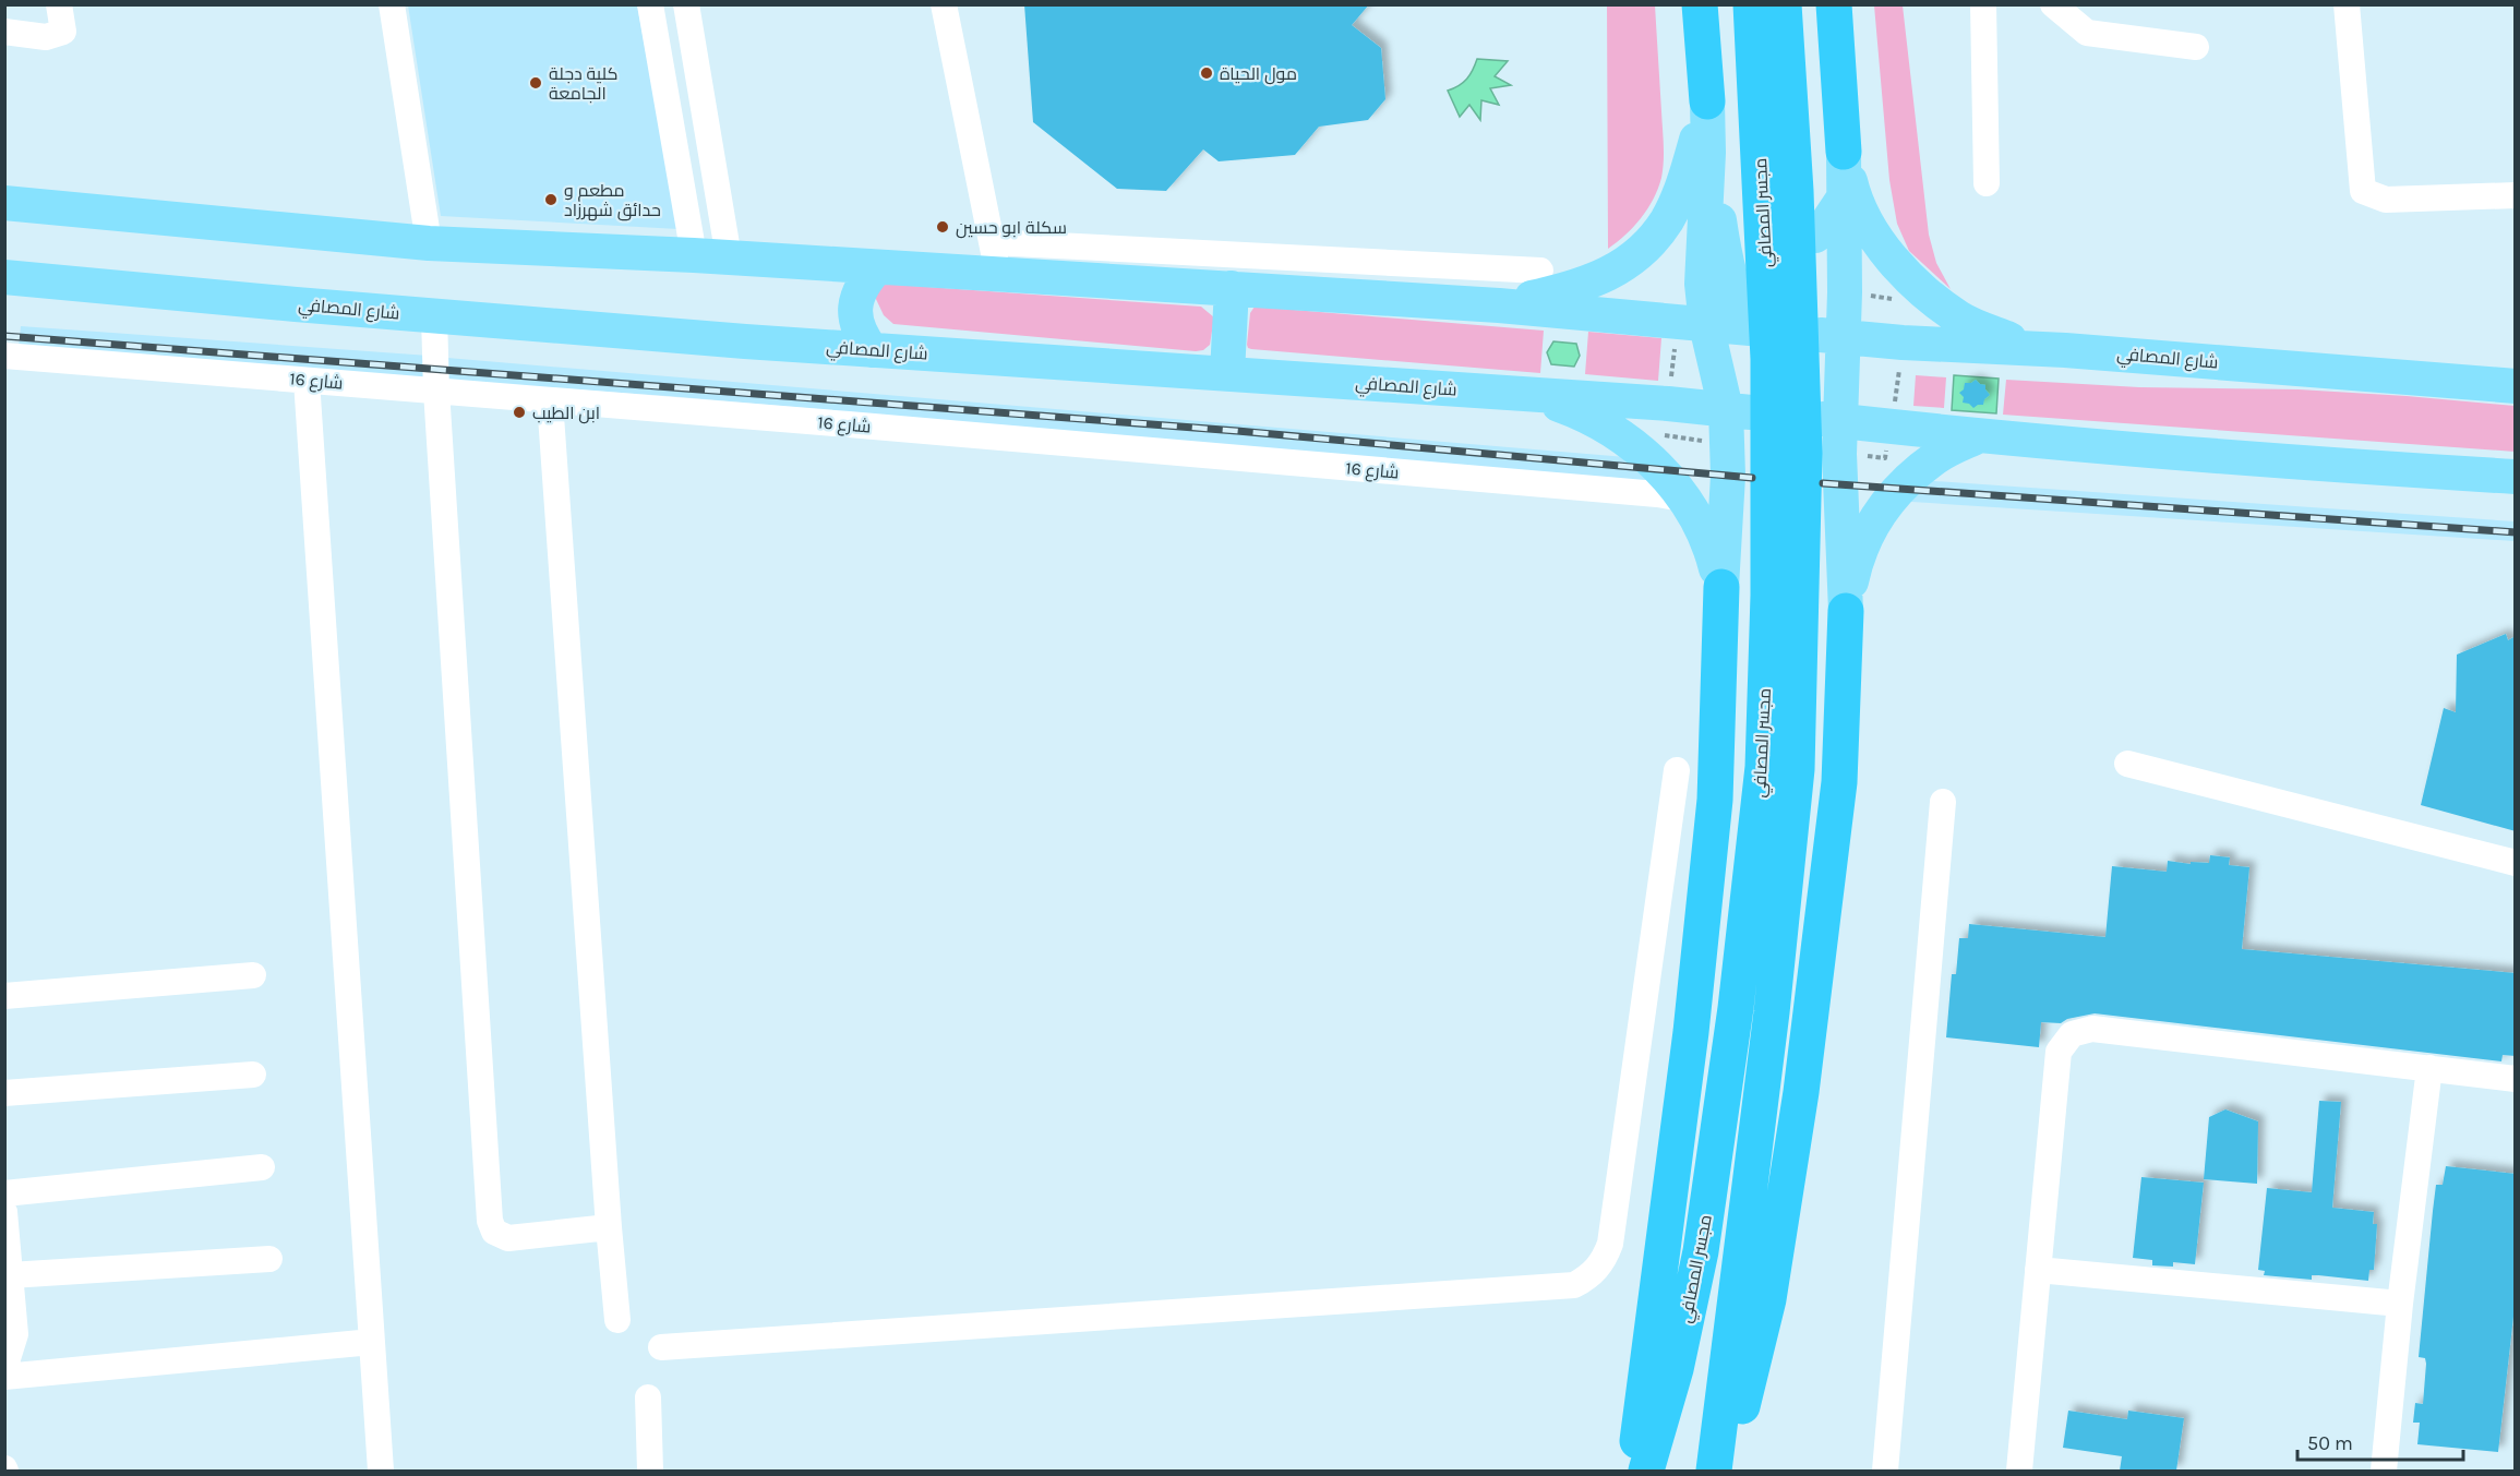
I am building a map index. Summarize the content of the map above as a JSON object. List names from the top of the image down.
{
  "streets": {
    "highway": ["مجسر المصافي"],
    "main road": ["شارع المصافي"],
    "street": ["شارع 16"]
  },
  "places": [
    "مول الحياة",
    "كلية دجلة الجامعة",
    "مطعم و حدائق شهرزاد",
    "سكلة ابو حسين",
    "ابن الطيب"
  ],
  "scale_bar": "50 m"
}
